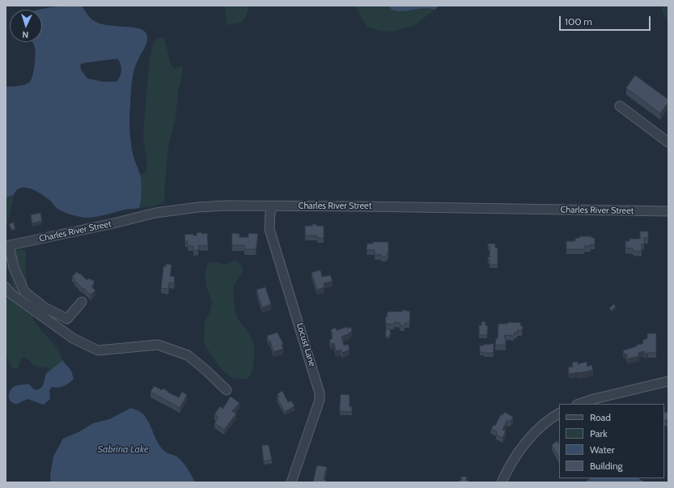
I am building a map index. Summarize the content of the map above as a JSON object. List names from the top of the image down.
{
  "streets": {
    "street": ["Charles River Street", "Locust Lane"]
  },
  "crossings": [
    ["Charles River Street", "Locust Lane"]
  ],
  "water": ["Sabrina Lake"],
  "legend": [
    "Road",
    "Park",
    "Water",
    "Building"
  ],
  "scale_bar": "100 m",
  "north": "bottom"
}
